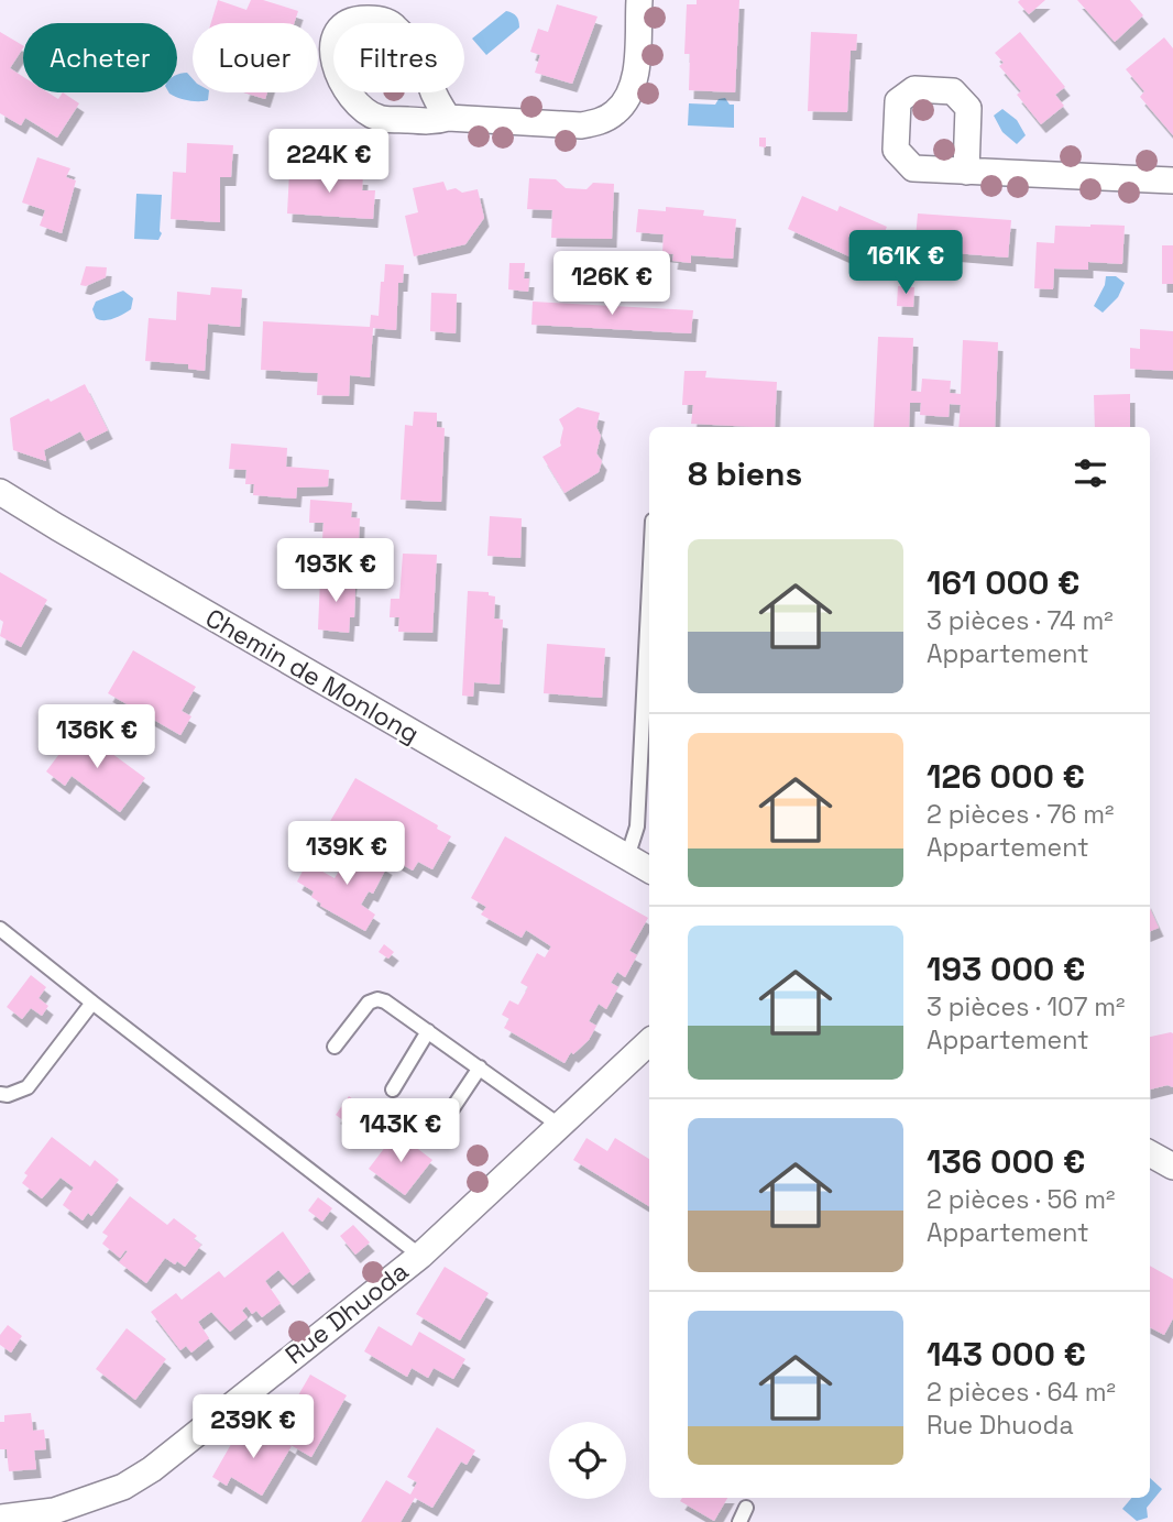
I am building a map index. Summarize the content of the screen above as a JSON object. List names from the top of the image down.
{
  "streets": {
    "street": ["Chemin de Monlong", "Rue Dhuoda"]
  },
  "page": {
    "chip": ["Acheter", "Louer", "Filtres"],
    "price": [
      "224K €",
      "161K €",
      "126K €",
      "193K €",
      "136K €",
      "139K €",
      "143K €",
      "239K €"
    ],
    "heading": "8 biens",
    "list": [
      {
        "name": "161 000 €",
        "note": "3 pièces · 74 m² · Appartement"
      },
      {
        "name": "126 000 €",
        "note": "2 pièces · 76 m² · Appartement"
      },
      {
        "name": "193 000 €",
        "note": "3 pièces · 107 m² · Appartement"
      },
      {
        "name": "136 000 €",
        "note": "2 pièces · 56 m² · Appartement"
      },
      {
        "name": "143 000 €",
        "note": "2 pièces · 64 m² · Rue Dhuoda"
      }
    ]
  }
}
